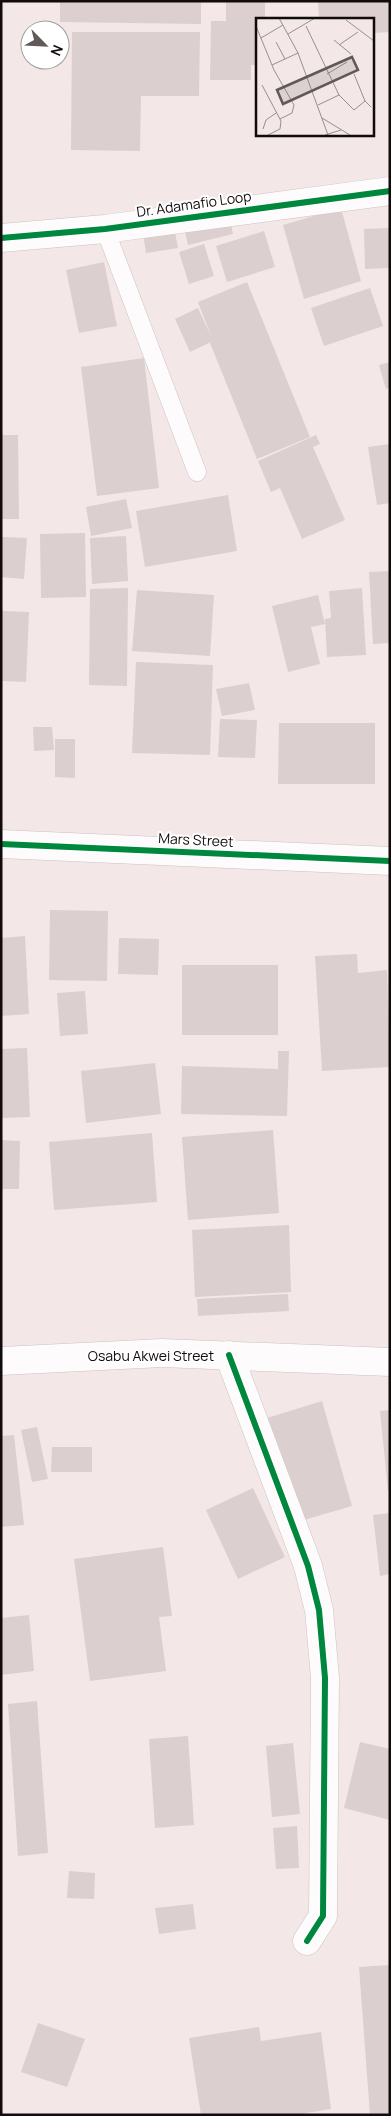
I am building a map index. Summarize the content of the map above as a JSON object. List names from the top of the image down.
{
  "streets": {
    "street": ["Dr. Adamafio Loop", "Mars Street", "Osabu Akwei Street"]
  },
  "north": "bottom right"
}
